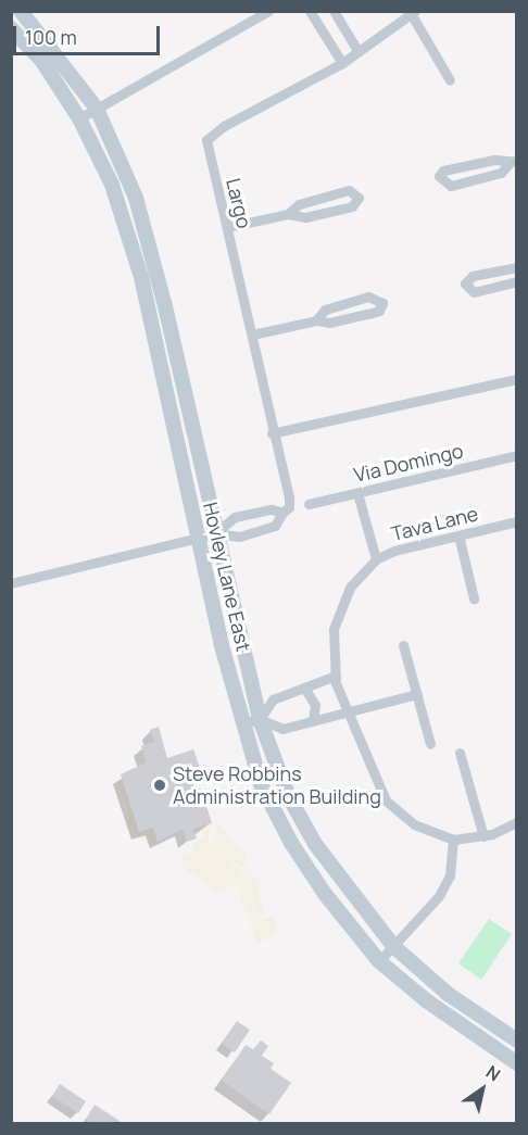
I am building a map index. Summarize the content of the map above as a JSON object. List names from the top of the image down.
{
  "streets": {
    "main road": ["Hovley Lane East"],
    "street": ["Largo", "Via Domingo", "Tava Lane"]
  },
  "places": ["Steve Robbins Administration Building"],
  "scale_bar": "100 m",
  "north": "top right"
}
